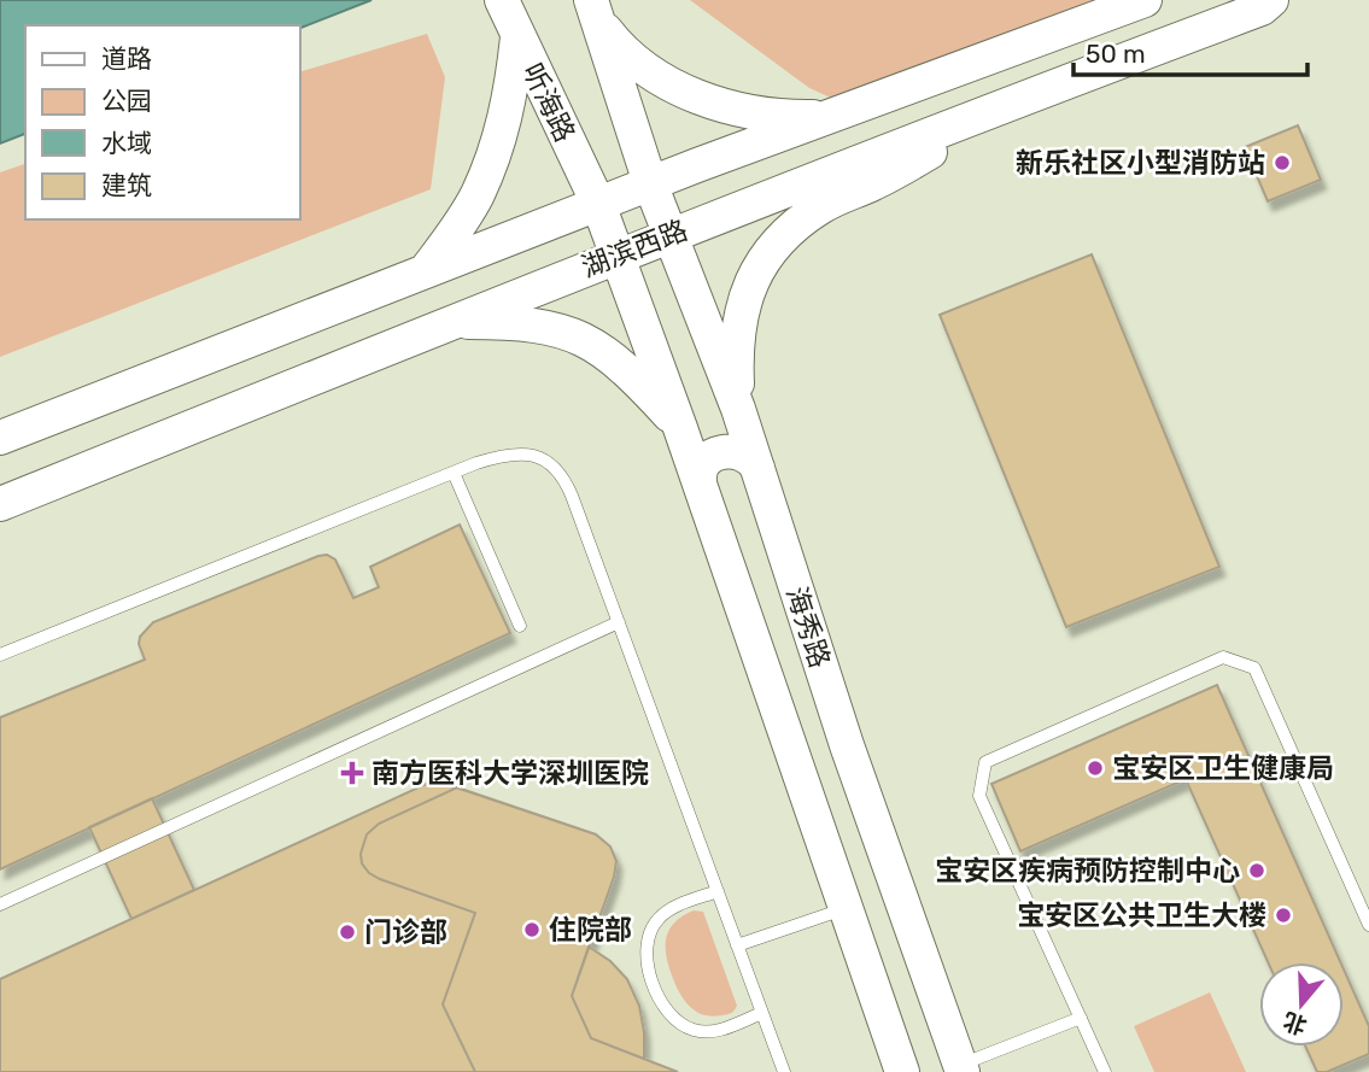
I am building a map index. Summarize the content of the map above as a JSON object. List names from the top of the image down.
{
  "streets": {
    "main road": ["听海路", "湖滨西路", "海秀路"]
  },
  "crossings": [
    ["听海路", "湖滨西路"],
    ["听海路", "海秀路"],
    ["湖滨西路", "海秀路"]
  ],
  "places": {
    "other": [
      "新乐社区小型消防站",
      "宝安区卫生健康局",
      "宝安区疾病预防控制中心",
      "宝安区公共卫生大楼",
      "住院部",
      "门诊部"
    ],
    "health": ["南方医科大学深圳医院"]
  },
  "legend": [
    "道路",
    "公园",
    "水域",
    "建筑"
  ],
  "scale_bar": "50 m",
  "north": "bottom"
}
